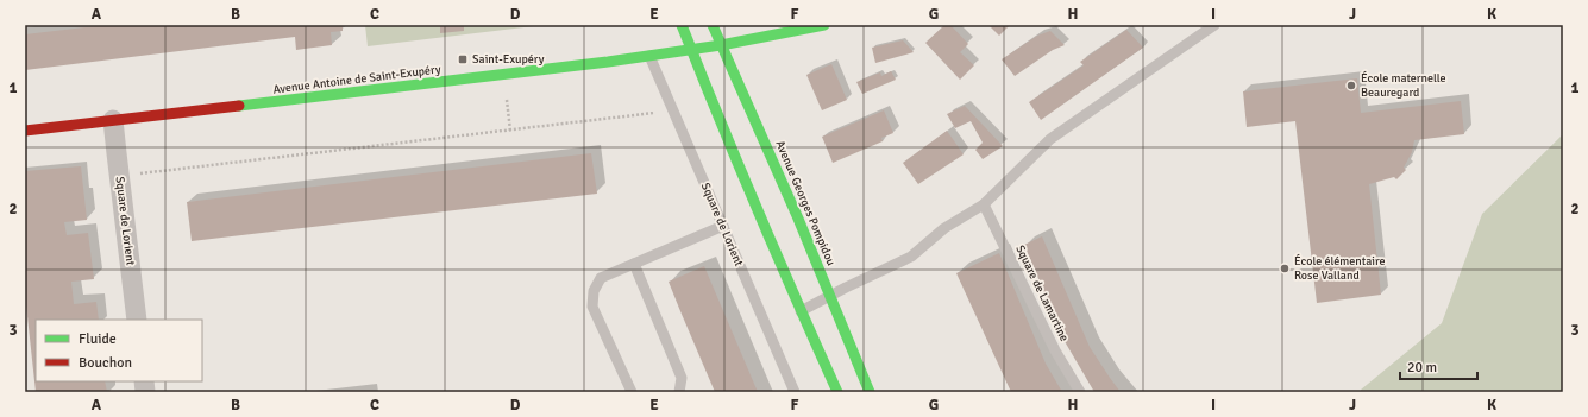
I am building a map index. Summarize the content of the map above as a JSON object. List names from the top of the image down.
{
  "streets": {
    "main road": ["Avenue Antoine de Saint-Exupéry", "Avenue Georges Pompidou"],
    "street": ["Square de Lorient"],
    "lane": ["Square de Lamartine"]
  },
  "crossings": [
    ["Avenue Antoine de Saint-Exupéry", "Avenue Georges Pompidou"],
    ["Avenue Antoine de Saint-Exupéry", "Square de Lorient"]
  ],
  "places": {
    "transit": ["Saint-Exupéry"],
    "other": ["École maternelle Beauregard", "École élémentaire Rose Valland"]
  },
  "legend": ["Fluide", "Bouchon"],
  "scale_bar": "20 m",
  "grid": {
    "columns": [
      "A",
      "B",
      "C",
      "D",
      "E",
      "F",
      "G",
      "H",
      "I",
      "J",
      "K"
    ],
    "rows": ["1", "2", "3"]
  }
}
